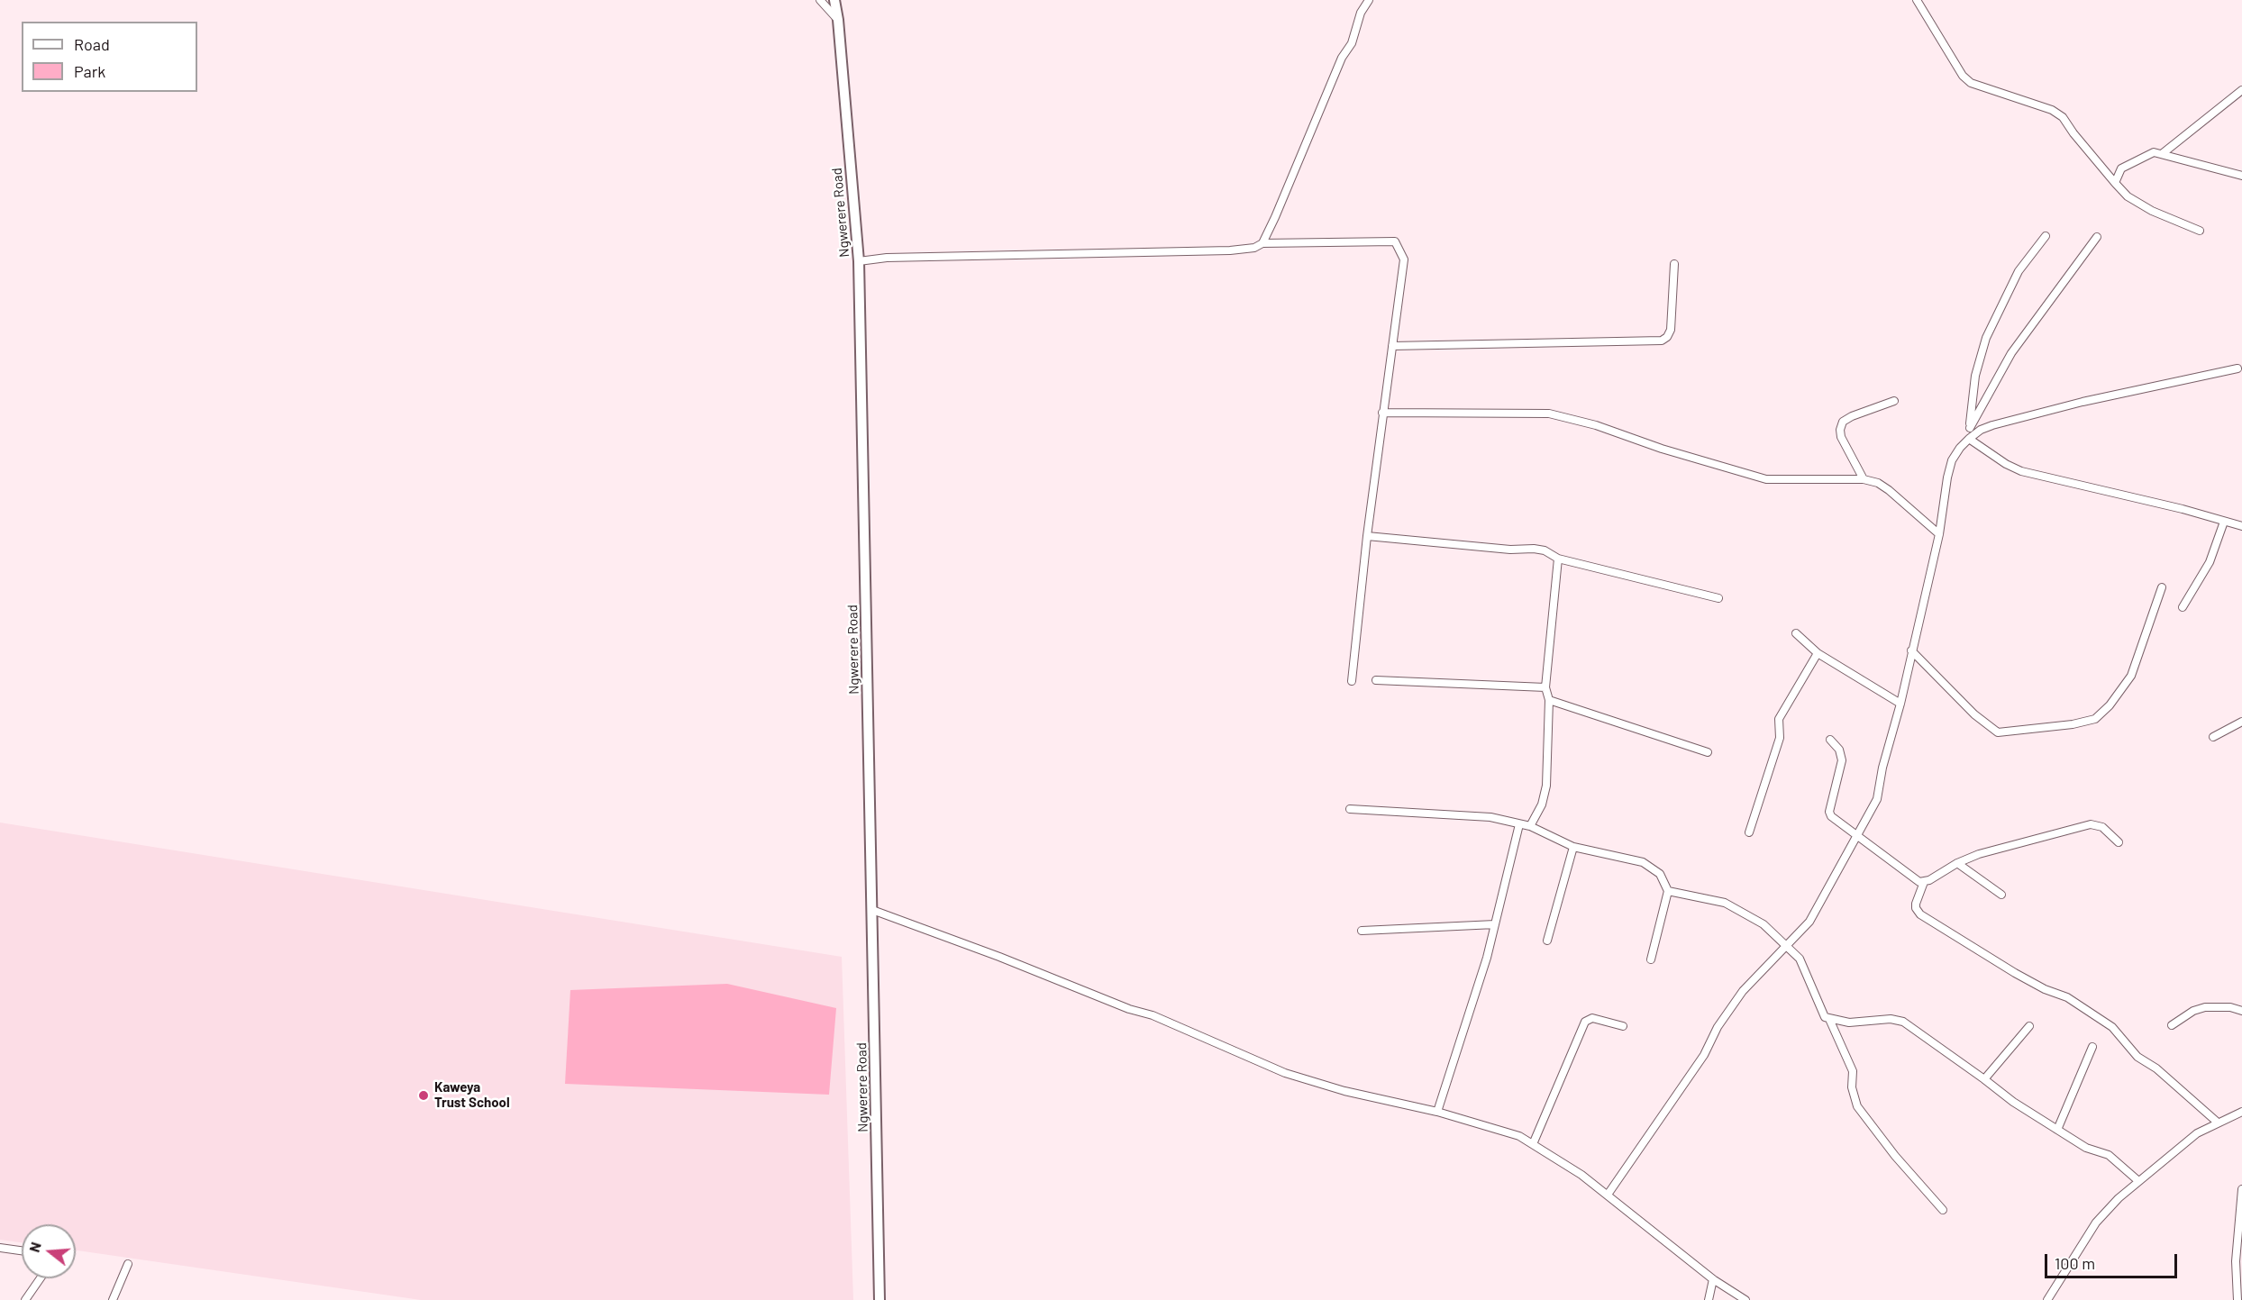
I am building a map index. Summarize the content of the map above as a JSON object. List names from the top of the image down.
{
  "streets": {
    "main road": ["Ngwerere Road"]
  },
  "places": ["Kaweya Trust School"],
  "legend": ["Road", "Park"],
  "scale_bar": "100 m",
  "north": "left"
}
